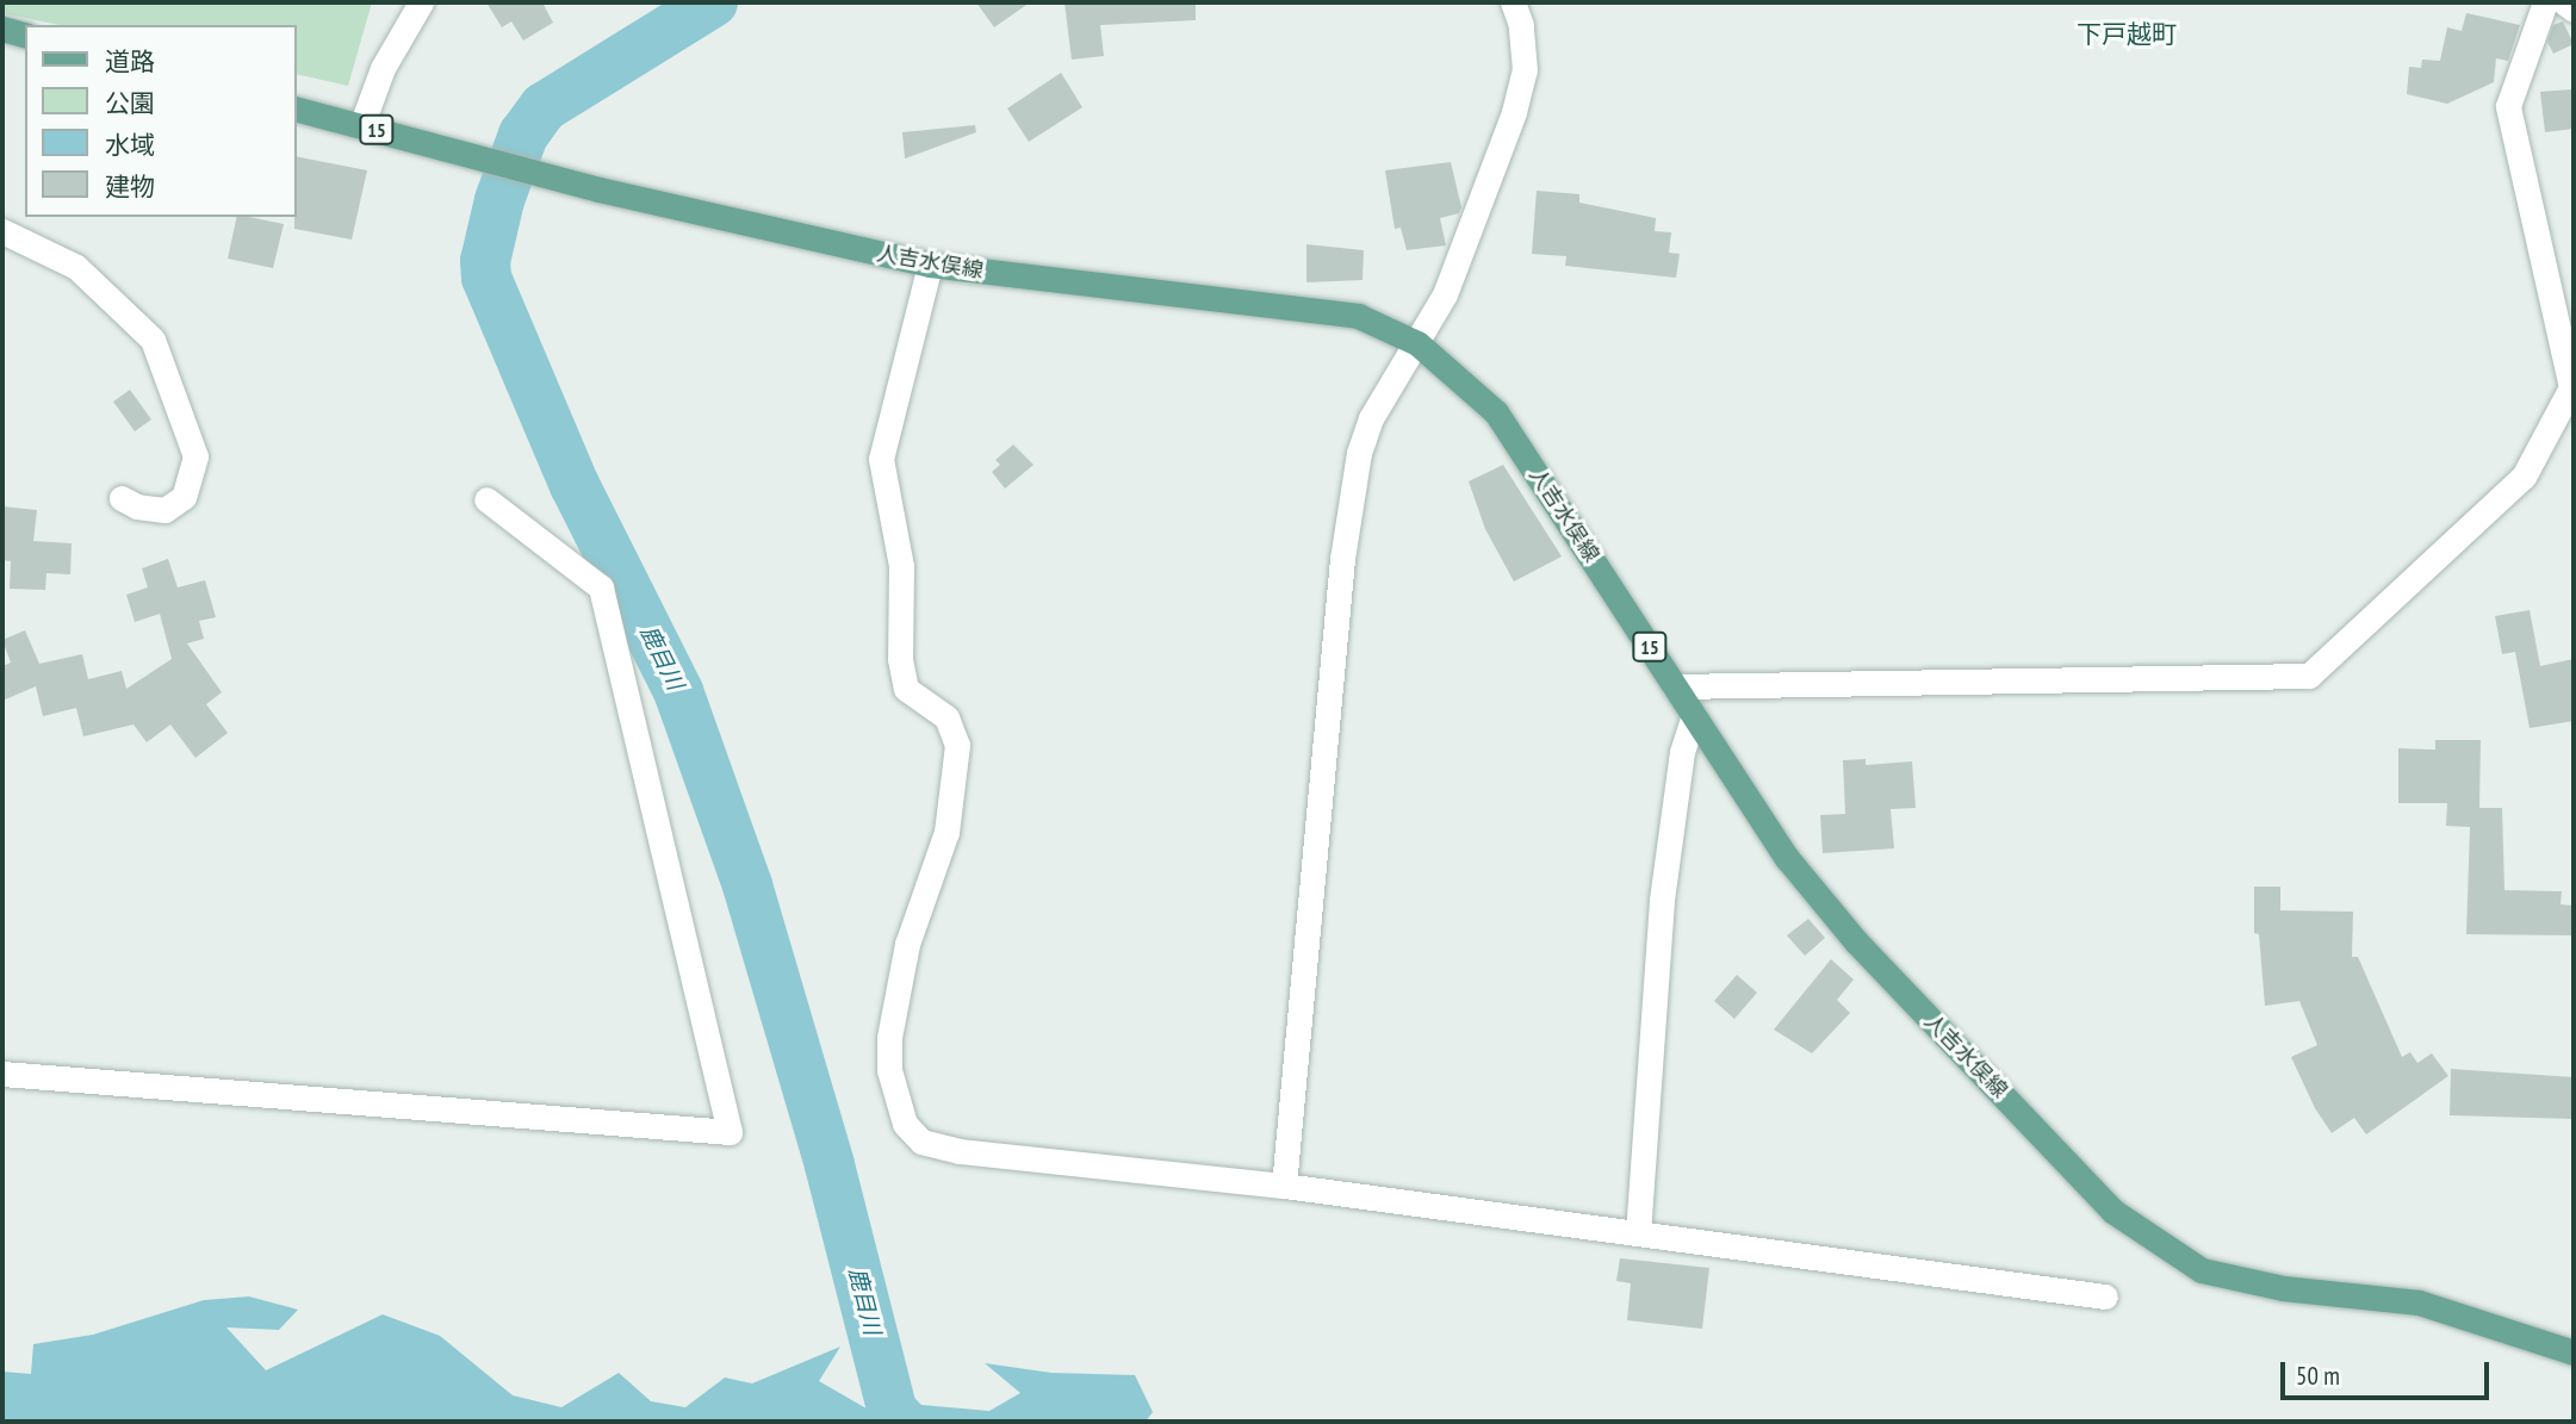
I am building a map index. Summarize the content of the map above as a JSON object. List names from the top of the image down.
{
  "streets": {
    "main road": ["15", "人吉水俣線"]
  },
  "districts": ["下戸越町"],
  "water": ["鹿目川"],
  "legend": [
    "道路",
    "公園",
    "水域",
    "建物"
  ],
  "scale_bar": "50 m"
}
